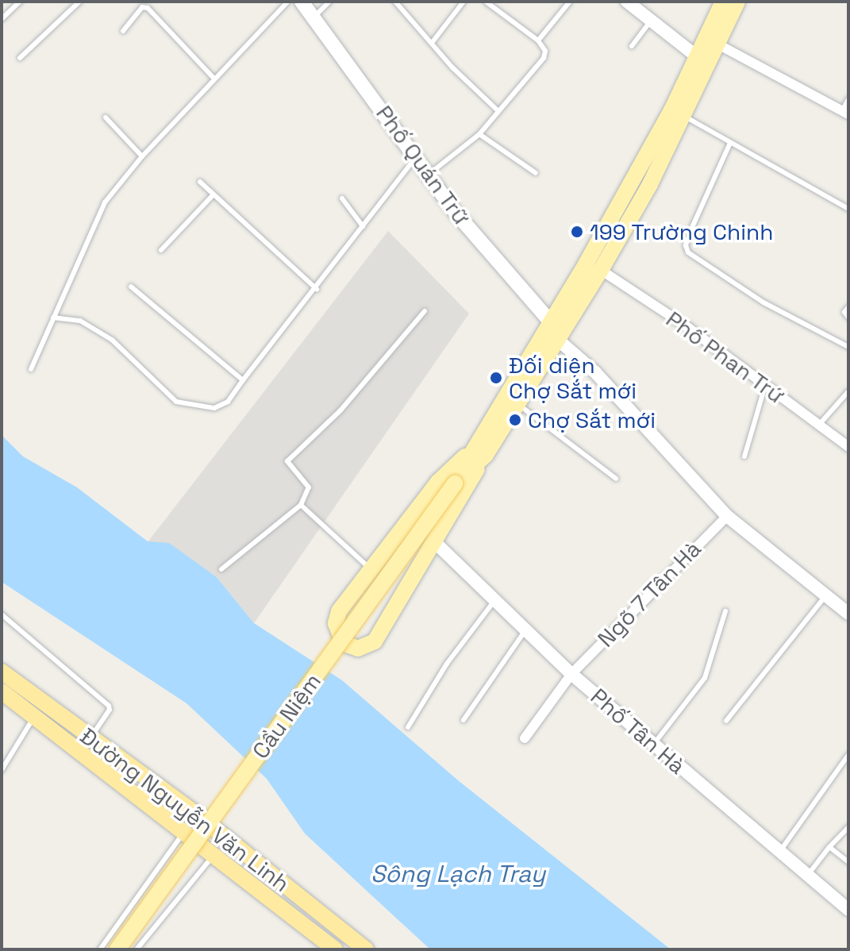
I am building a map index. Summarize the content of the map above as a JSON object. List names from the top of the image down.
{
  "streets": {
    "highway": ["Đường Nguyễn Văn Linh"],
    "main road": ["Phố Quán Trữ", "Cầu Niệm"],
    "street": ["Phố Phan Trứ", "Ngõ 7 Tân Hà", "Phố Tân Hà"]
  },
  "crossings": [
    ["Ngõ 7 Tân Hà", "Phố Tân Hà"]
  ],
  "water": ["Sông Lạch Tray"],
  "places": ["199 Trường Chinh", "Đối diện Chợ Sắt mới", "Chợ Sắt mới"]
}
